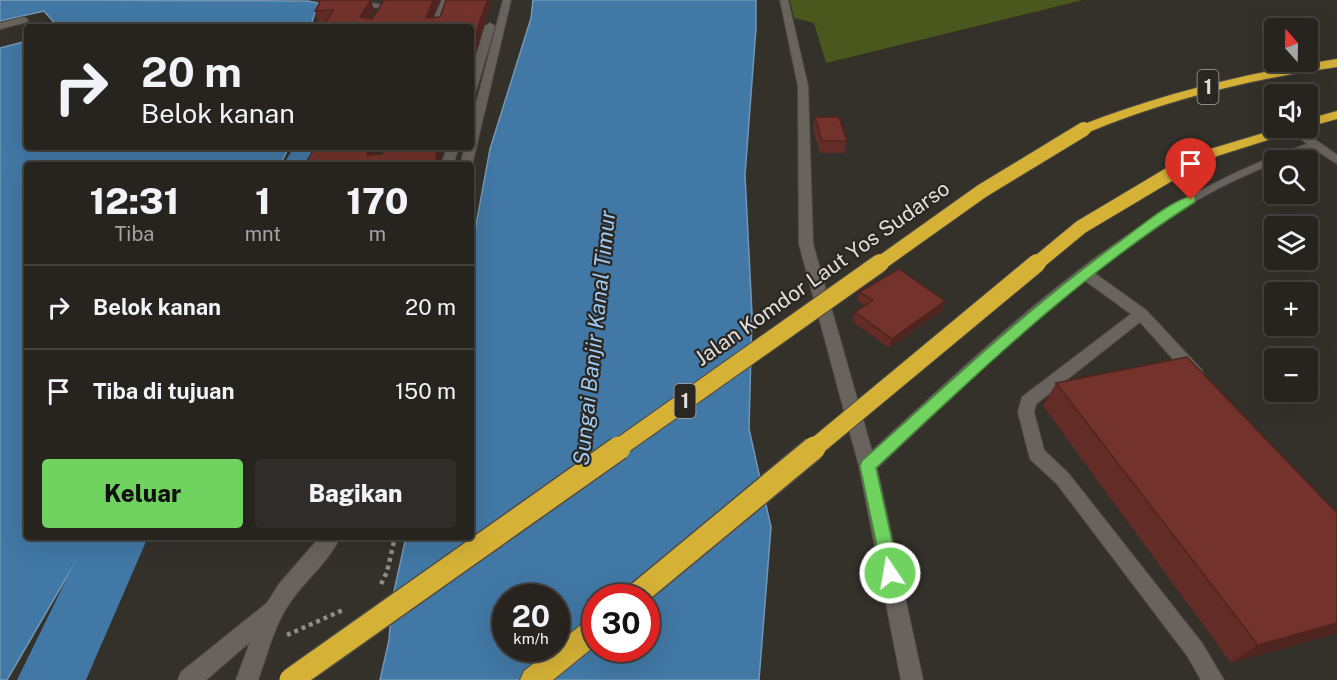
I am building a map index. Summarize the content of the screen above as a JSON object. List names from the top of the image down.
{
  "streets": {
    "highway": ["1", "Jalan Komdor Laut Yos Sudarso"]
  },
  "water": ["Sungai Banjir Kanal Timur"],
  "north": "top",
  "page": {
    "map_buttons": ["+", "−"],
    "turn": ["20 m", "Belok kanan"],
    "eta": [
      "12:31",
      "Tiba",
      "1",
      "mnt",
      "170",
      "m"
    ],
    "list": [
      {
        "name": "Belok kanan",
        "value": "20 m"
      },
      {
        "name": "Tiba di tujuan",
        "value": "150 m"
      }
    ],
    "buttons": ["Keluar", "Bagikan"],
    "speed": "20 km/h",
    "limit": "30"
  }
}
